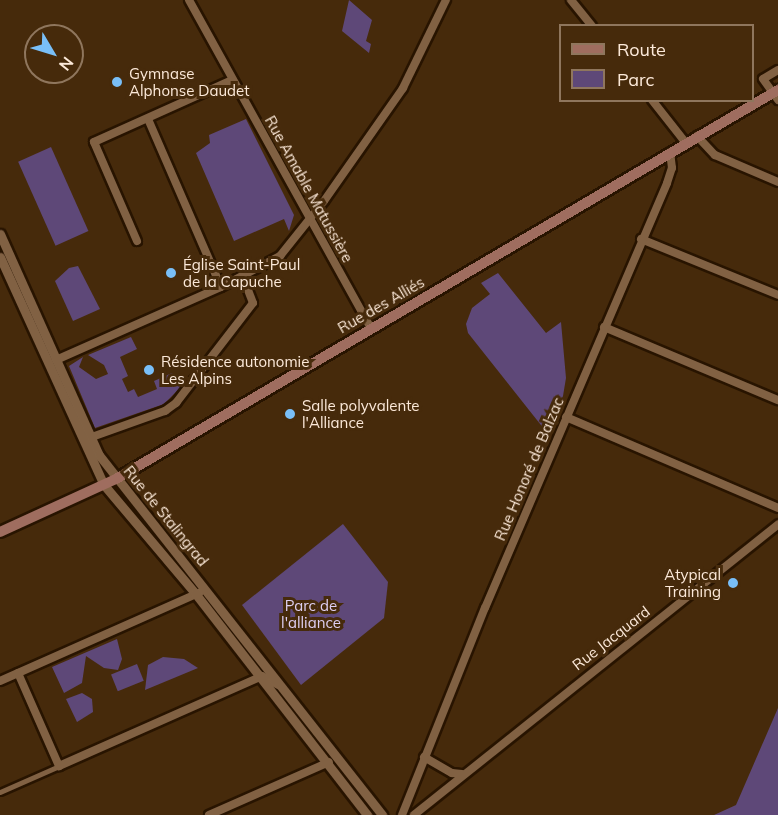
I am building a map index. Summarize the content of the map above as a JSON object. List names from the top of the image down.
{
  "streets": {
    "main road": ["Rue des Alliés"],
    "street": [
      "Rue Amable Matussière",
      "Rue Honoré de Balzac",
      "Rue de Stalingrad",
      "Rue Jacquard"
    ]
  },
  "crossings": [
    ["Rue Amable Matussière", "Rue des Alliés"],
    ["Rue des Alliés", "Rue Honoré de Balzac"],
    ["Rue des Alliés", "Rue de Stalingrad"]
  ],
  "parks": ["Parc de l'alliance"],
  "places": [
    "Gymnase Alphonse Daudet",
    "Église Saint-Paul de la Capuche",
    "Résidence autonomie Les Alpins",
    "Salle polyvalente l'Alliance",
    "Atypical Training"
  ],
  "legend": ["Route", "Parc"],
  "north": "bottom right"
}
